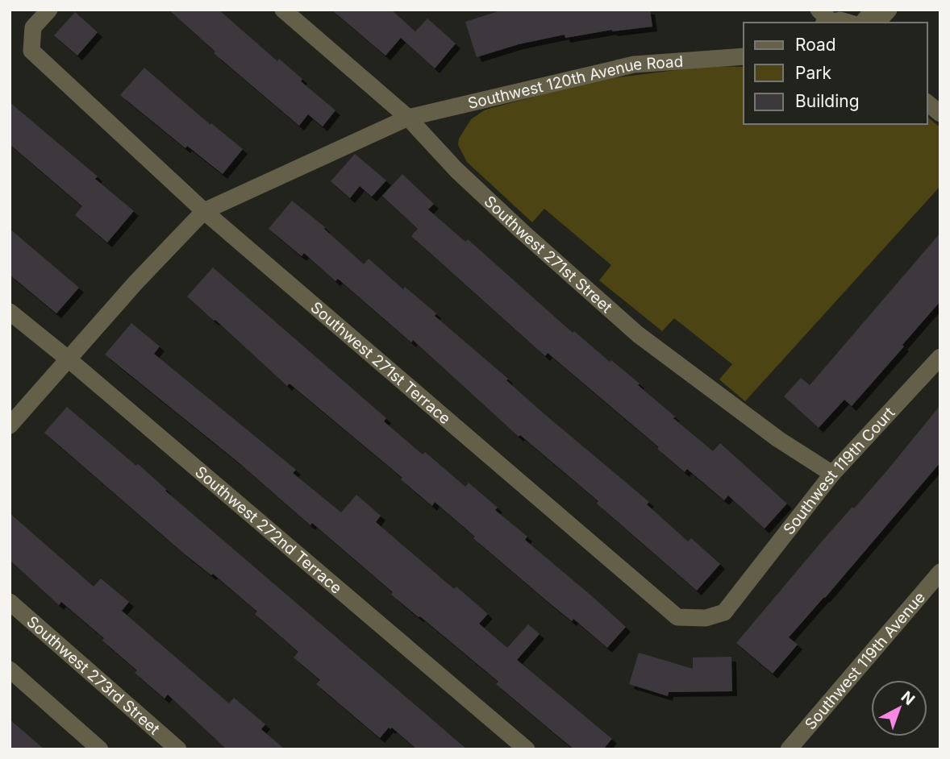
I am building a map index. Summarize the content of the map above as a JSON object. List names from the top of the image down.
{
  "streets": {
    "street": [
      "Southwest 120th Avenue Road",
      "Southwest 271st Street",
      "Southwest 271st Terrace",
      "Southwest 119th Court",
      "Southwest 272nd Terrace",
      "Southwest 119th Avenue",
      "Southwest 273rd Street"
    ]
  },
  "crossings": [
    ["Southwest 120th Avenue Road", "Southwest 271st Street"],
    ["Southwest 120th Avenue Road", "Southwest 271st Terrace"],
    ["Southwest 271st Street", "Southwest 119th Court"],
    ["Southwest 271st Terrace", "Southwest 119th Court"]
  ],
  "legend": ["Road", "Park", "Building"],
  "north": "top right"
}
